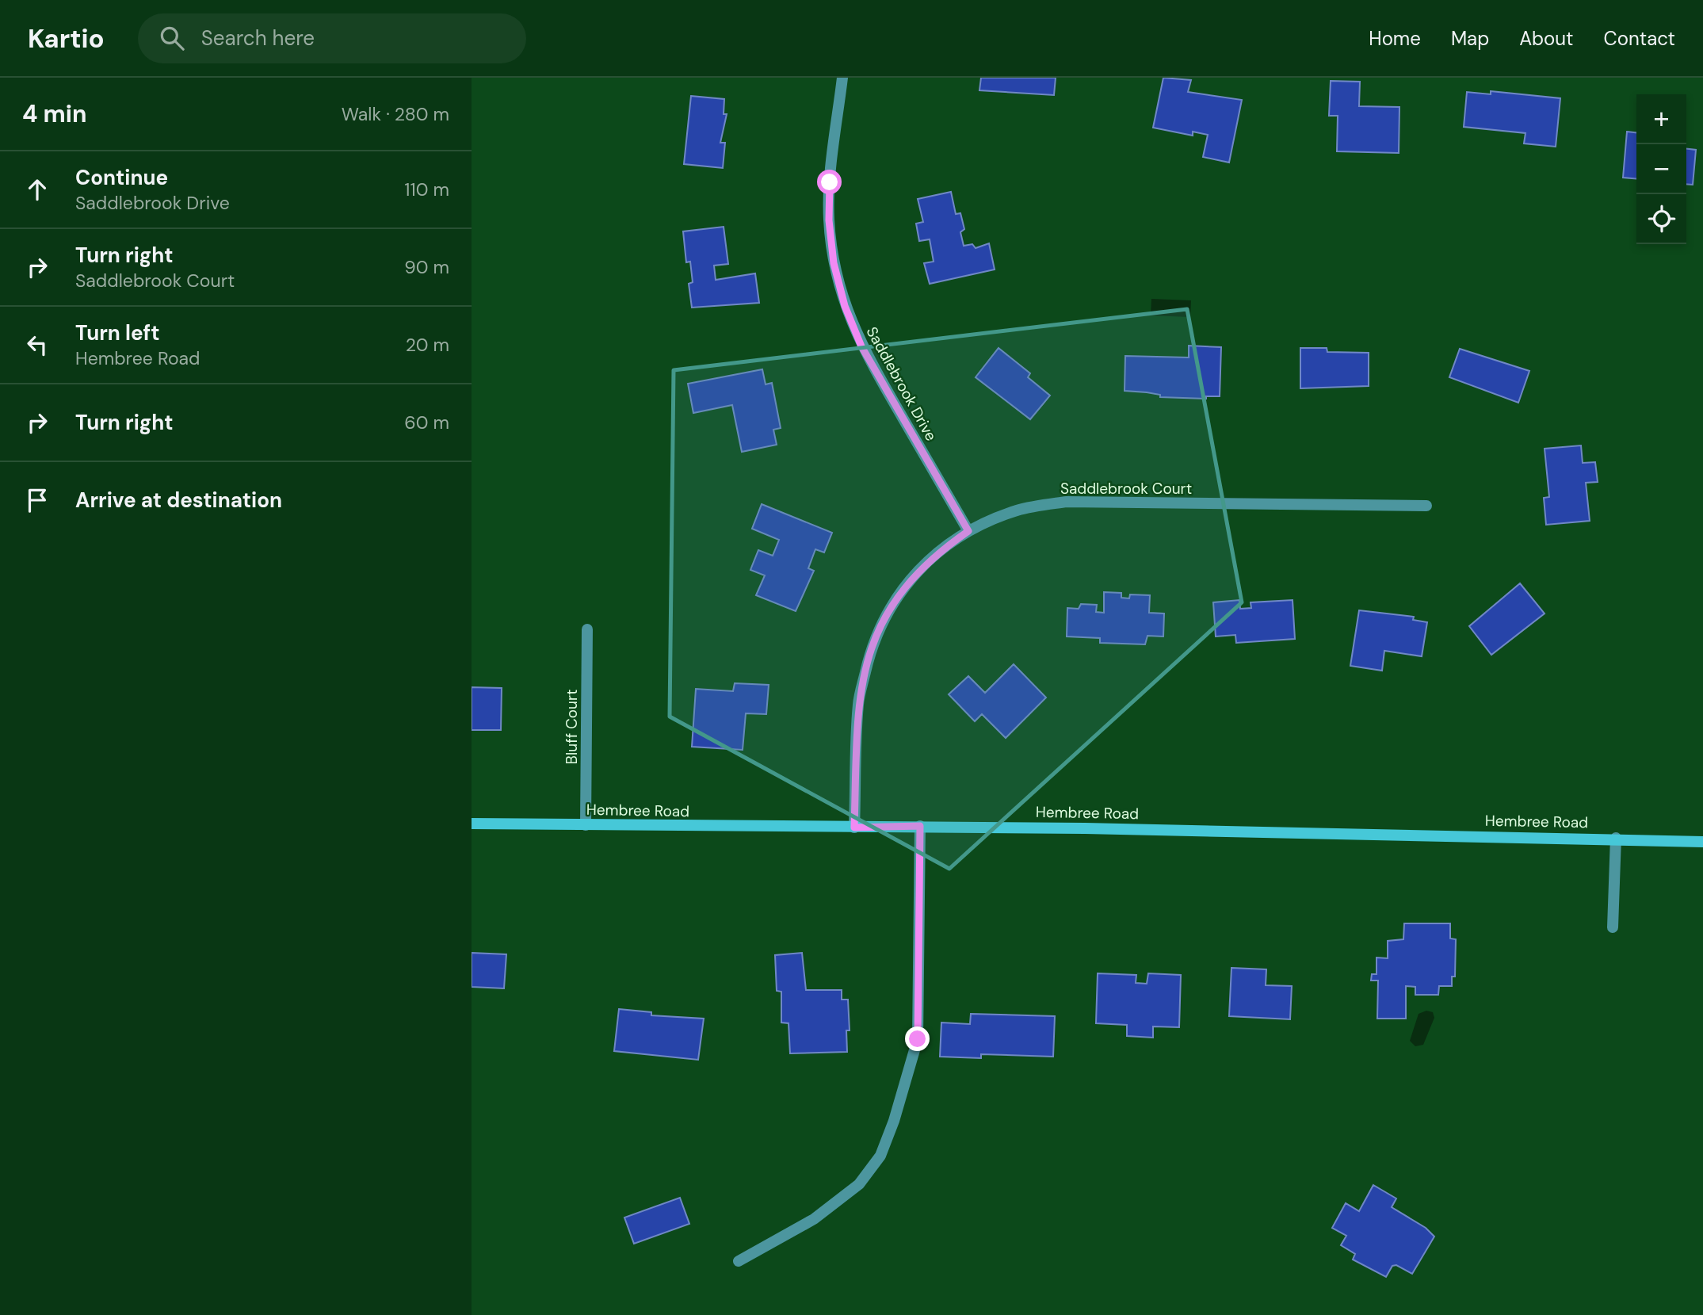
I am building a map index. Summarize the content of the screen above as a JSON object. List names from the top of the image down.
{
  "streets": {
    "street": [
      "Saddlebrook Drive",
      "Saddlebrook Court",
      "Bluff Court",
      "Hembree Road"
    ]
  },
  "crossings": [
    ["Saddlebrook Drive", "Saddlebrook Court"],
    ["Saddlebrook Court", "Hembree Road"],
    ["Bluff Court", "Hembree Road"]
  ],
  "page": {
    "header": "Kartio",
    "search": "Search here",
    "nav": [
      "Home",
      "Map",
      "About",
      "Contact"
    ],
    "heading": ["4 min", "Walk · 280 m"],
    "map_buttons": ["+", "−"],
    "list": [
      ["Continue", "Saddlebrook Drive", "110 m"],
      ["Turn right", "Saddlebrook Court", "90 m"],
      ["Turn left", "Hembree Road", "20 m"],
      ["Turn right", "60 m"],
      "Arrive at destination"
    ]
  }
}
